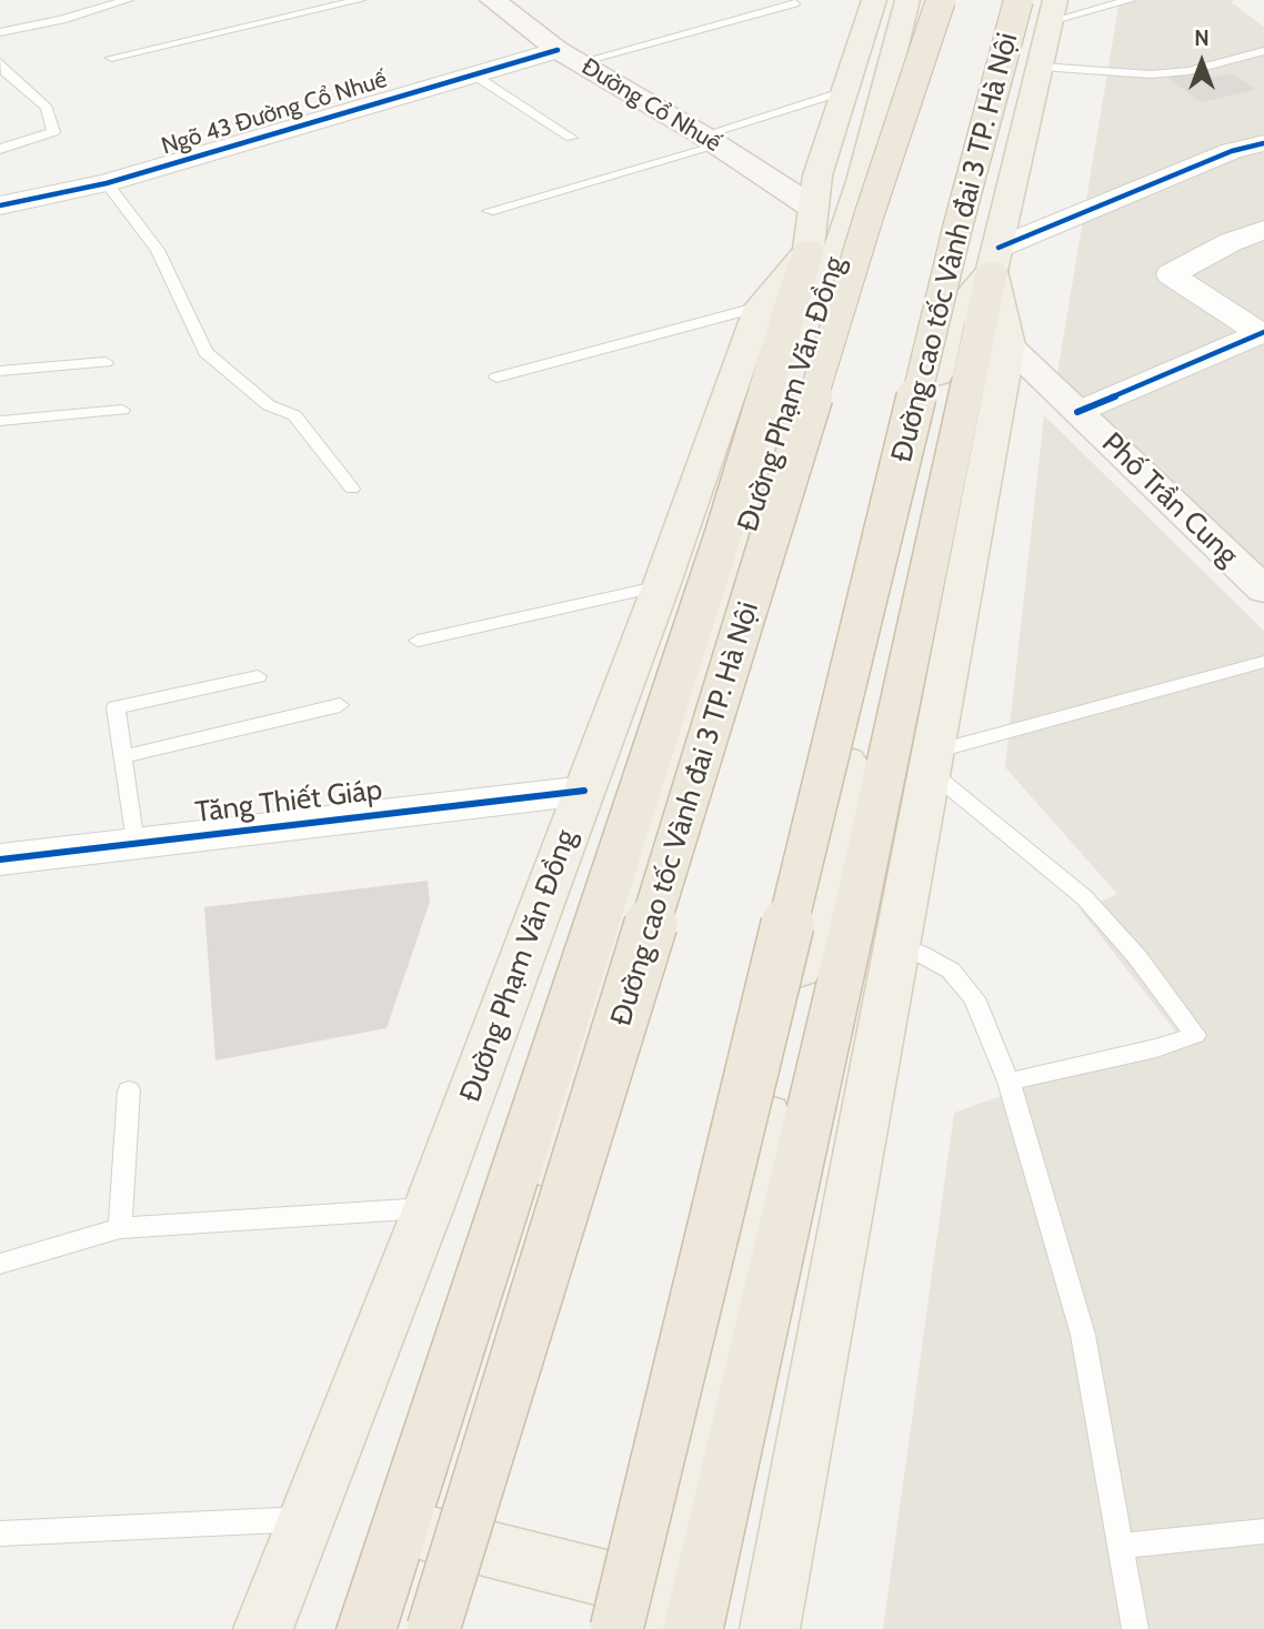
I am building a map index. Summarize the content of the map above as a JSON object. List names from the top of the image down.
{
  "streets": {
    "highway": ["Đường cao tốc Vành đai 3 TP. Hà Nội"],
    "main road": ["Đường Cổ Nhuế", "Đường Phạm Văn Đồng", "Phố Trần Cung"],
    "street": ["Ngõ 43 Đường Cổ Nhuế", "Tăng Thiết Giáp"]
  },
  "crossings": [
    ["Đường Cổ Nhuế", "Ngõ 43 Đường Cổ Nhuế"],
    ["Đường Cổ Nhuế", "Đường Phạm Văn Đồng"],
    ["Đường Phạm Văn Đồng", "Tăng Thiết Giáp"]
  ],
  "north": "top"
}
